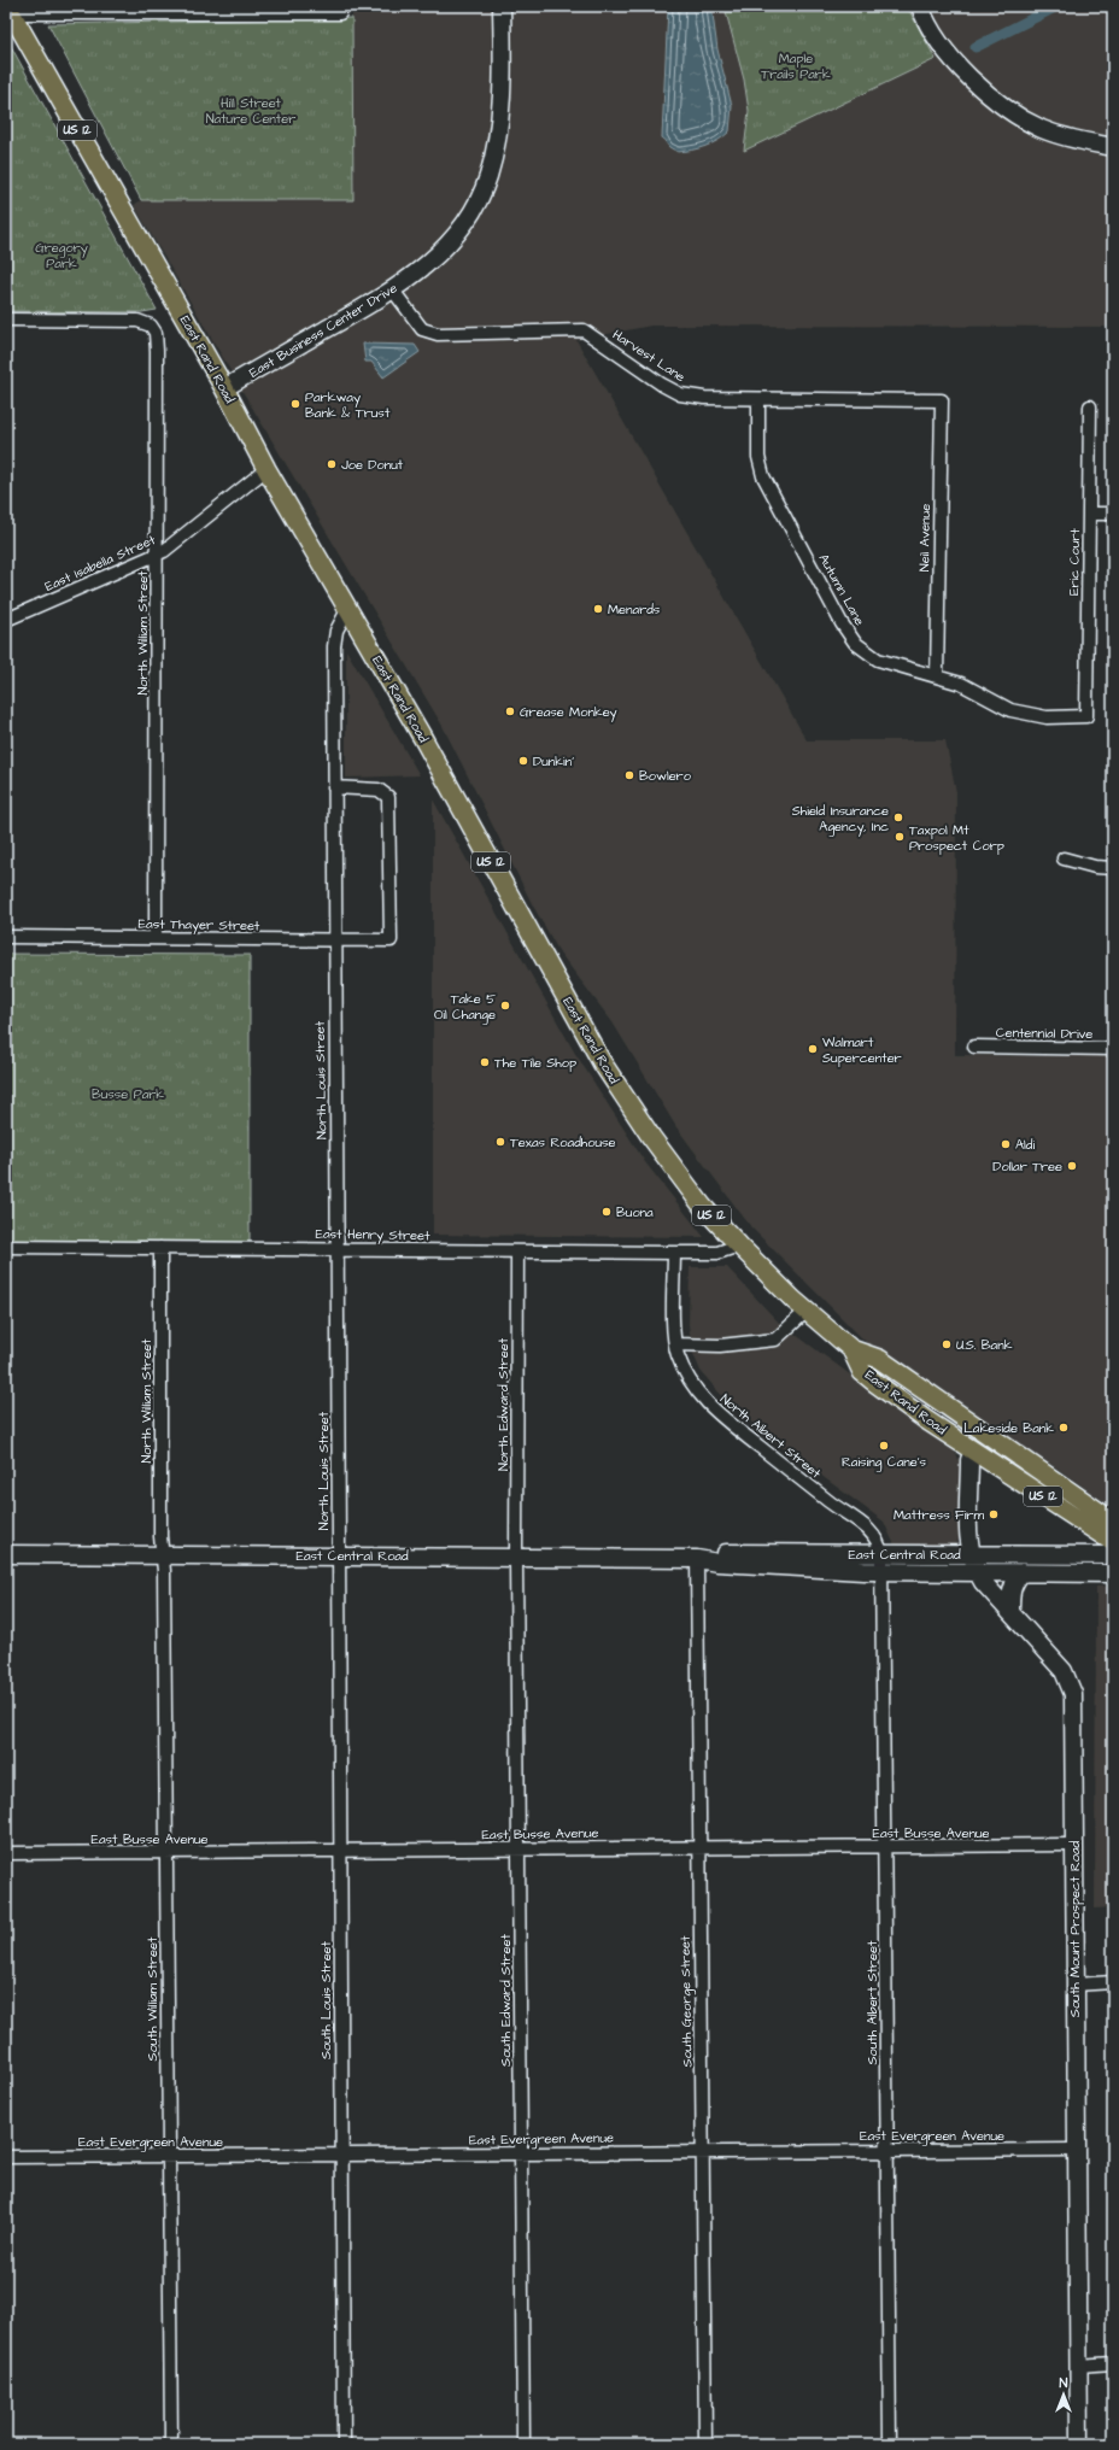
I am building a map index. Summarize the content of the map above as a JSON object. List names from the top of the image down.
{
  "streets": {
    "main road": [
      "US 12",
      "East Business Center Drive",
      "East Rand Road",
      "East Central Road",
      "South Mount Prospect Road"
    ],
    "street": [
      "Harvest Lane",
      "Neil Avenue",
      "Eric Court",
      "East Isabella Street",
      "Autumn Lane",
      "North William Street",
      "East Thayer Street",
      "Centennial Drive",
      "North Louis Street",
      "East Henry Street",
      "North Edward Street",
      "North Albert Street",
      "East Busse Avenue",
      "South William Street",
      "South Louis Street",
      "South Edward Street",
      "South George Street",
      "South Albert Street",
      "East Evergreen Avenue"
    ]
  },
  "crossings": [
    ["East Business Center Drive", "Harvest Lane"],
    ["East Business Center Drive", "East Rand Road"],
    ["Harvest Lane", "Neil Avenue"],
    ["Harvest Lane", "Autumn Lane"],
    ["East Rand Road", "East Isabella Street"],
    ["East Rand Road", "North Louis Street"],
    ["East Rand Road", "East Henry Street"],
    ["East Rand Road", "South Mount Prospect Road"],
    ["Neil Avenue", "Autumn Lane"],
    ["Eric Court", "Autumn Lane"],
    ["East Isabella Street", "North William Street"],
    ["North William Street", "East Thayer Street"],
    ["North William Street", "East Henry Street"],
    ["North William Street", "East Central Road"],
    ["North William Street", "South William Street"],
    ["East Thayer Street", "North Louis Street"],
    ["North Louis Street", "East Henry Street"],
    ["North Louis Street", "East Central Road"],
    ["North Louis Street", "South Louis Street"],
    ["East Henry Street", "North Edward Street"],
    ["East Henry Street", "North Albert Street"],
    ["North Edward Street", "East Central Road"],
    ["North Edward Street", "South Edward Street"],
    ["North Albert Street", "East Central Road"],
    ["North Albert Street", "South Albert Street"],
    ["East Central Road", "South Mount Prospect Road"],
    ["East Central Road", "South William Street"],
    ["East Central Road", "South Louis Street"],
    ["East Central Road", "South Edward Street"],
    ["East Central Road", "South George Street"],
    ["East Central Road", "South Albert Street"],
    ["East Busse Avenue", "South Mount Prospect Road"],
    ["East Busse Avenue", "South William Street"],
    ["East Busse Avenue", "South Louis Street"],
    ["East Busse Avenue", "South Edward Street"],
    ["East Busse Avenue", "South George Street"],
    ["East Busse Avenue", "South Albert Street"],
    ["South Mount Prospect Road", "East Evergreen Avenue"],
    ["South William Street", "East Evergreen Avenue"],
    ["South Louis Street", "East Evergreen Avenue"],
    ["South Edward Street", "East Evergreen Avenue"],
    ["South George Street", "East Evergreen Avenue"],
    ["South Albert Street", "East Evergreen Avenue"]
  ],
  "parks": [
    "Maple Trails Park",
    "Hill Street Nature Center",
    "Gregory Park",
    "Busse Park"
  ],
  "places": [
    "Parkway Bank & Trust",
    "Joe Donut",
    "Menards",
    "Grease Monkey",
    "Dunkin'",
    "Bowlero",
    "Shield Insurance Agency, Inc",
    "Taxpol Mt Prospect Corp",
    "Take 5 Oil Change",
    "Walmart Supercenter",
    "The Tile Shop",
    "Texas Roadhouse",
    "Aldi",
    "Dollar Tree",
    "Buona",
    "U.S. Bank",
    "Lakeside Bank",
    "Raising Cane's",
    "Mattress Firm"
  ],
  "north": "top"
}
